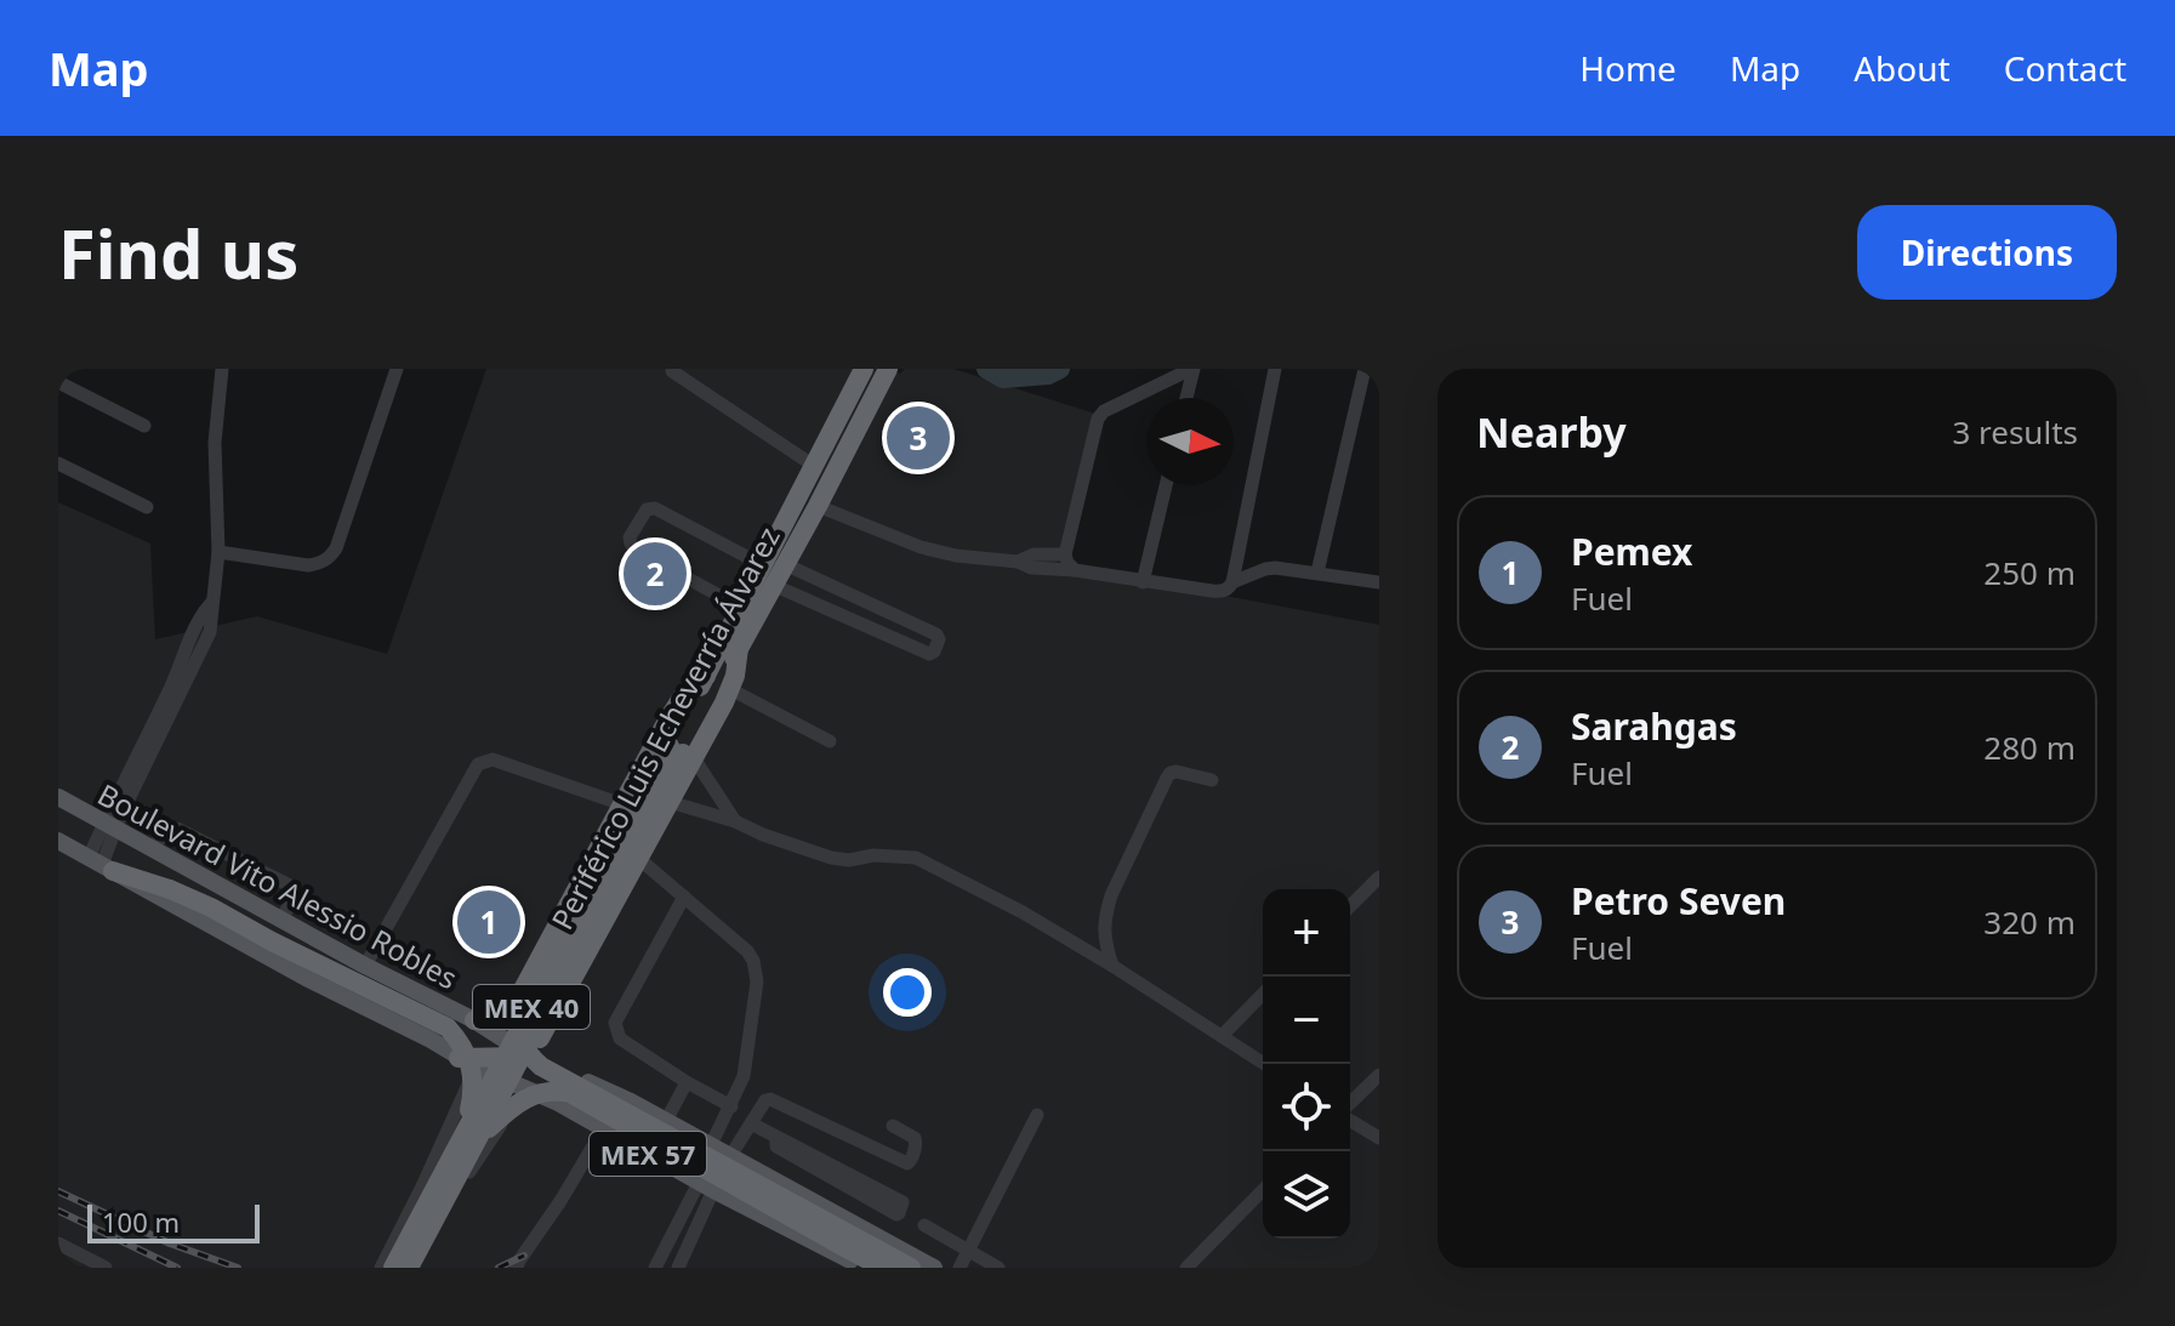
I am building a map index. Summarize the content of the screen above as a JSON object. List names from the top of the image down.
{
  "streets": {
    "highway": ["Periférico Luis Echeverría Álvarez", "MEX 40"],
    "main road": ["Boulevard Vito Alessio Robles", "MEX 57"]
  },
  "scale_bar": "100 m",
  "north": "right",
  "page": {
    "header": "Map",
    "nav": [
      "Home",
      "Map",
      "About",
      "Contact"
    ],
    "buttons": "Directions",
    "title": "Find us",
    "heading": ["Nearby", "3 results"],
    "pins": ["3", "2", "1"],
    "list": [
      {
        "mark": "1",
        "name": "Pemex",
        "note": "Fuel",
        "value": "250 m"
      },
      {
        "mark": "2",
        "name": "Sarahgas",
        "note": "Fuel",
        "value": "280 m"
      },
      {
        "mark": "3",
        "name": "Petro Seven",
        "note": "Fuel",
        "value": "320 m"
      }
    ],
    "map_buttons": ["+", "−"],
    "scale": "100 m"
  }
}
